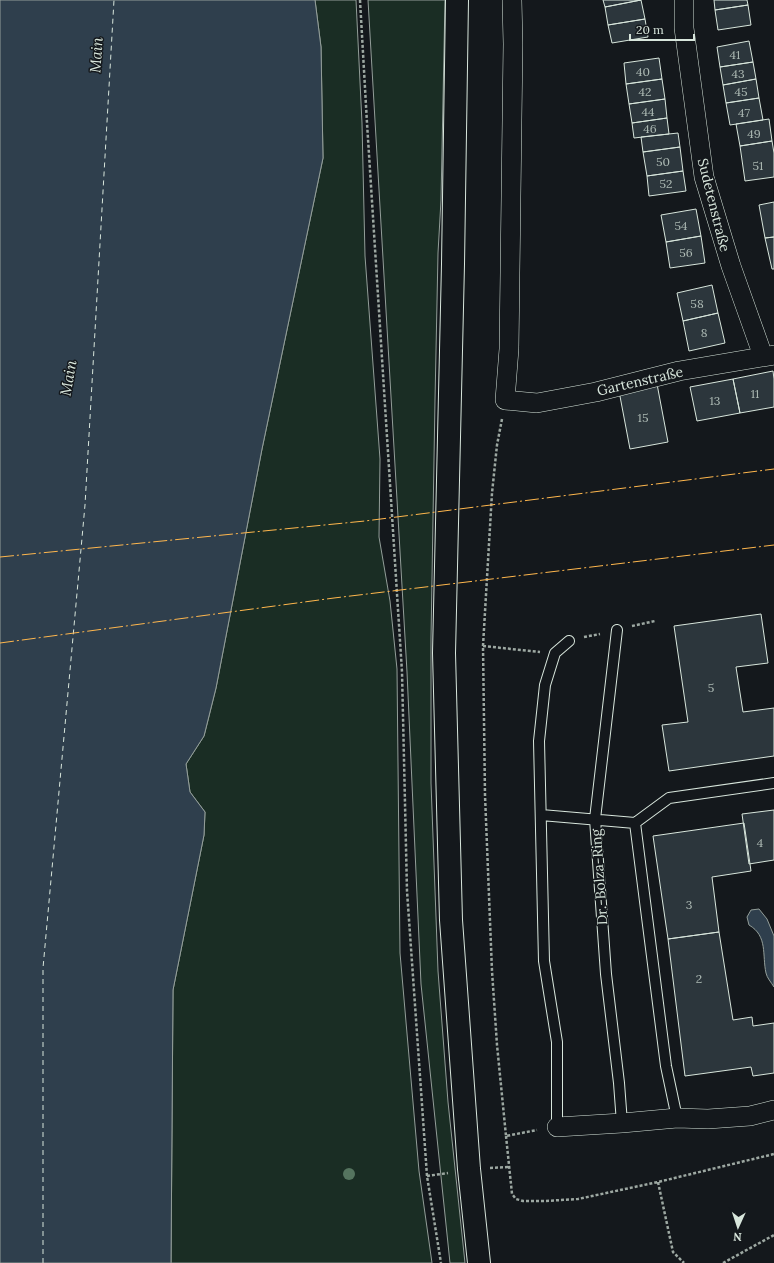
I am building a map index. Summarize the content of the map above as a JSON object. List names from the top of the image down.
{
  "streets": {
    "street": ["Sudetenstraße", "Gartenstraße"],
    "lane": ["Dr.-Bolza-Ring"]
  },
  "crossings": [
    ["Sudetenstraße", "Gartenstraße"]
  ],
  "water": ["Main"],
  "house_numbers": [
    "41",
    "40",
    "43",
    "42",
    "45",
    "44",
    "47",
    "46",
    "49",
    "50",
    "51",
    "52",
    "54",
    "56",
    "58",
    "8",
    "11",
    "13",
    "15",
    "5",
    "4",
    "3",
    "2"
  ],
  "scale_bar": "20 m",
  "north": "bottom"
}
